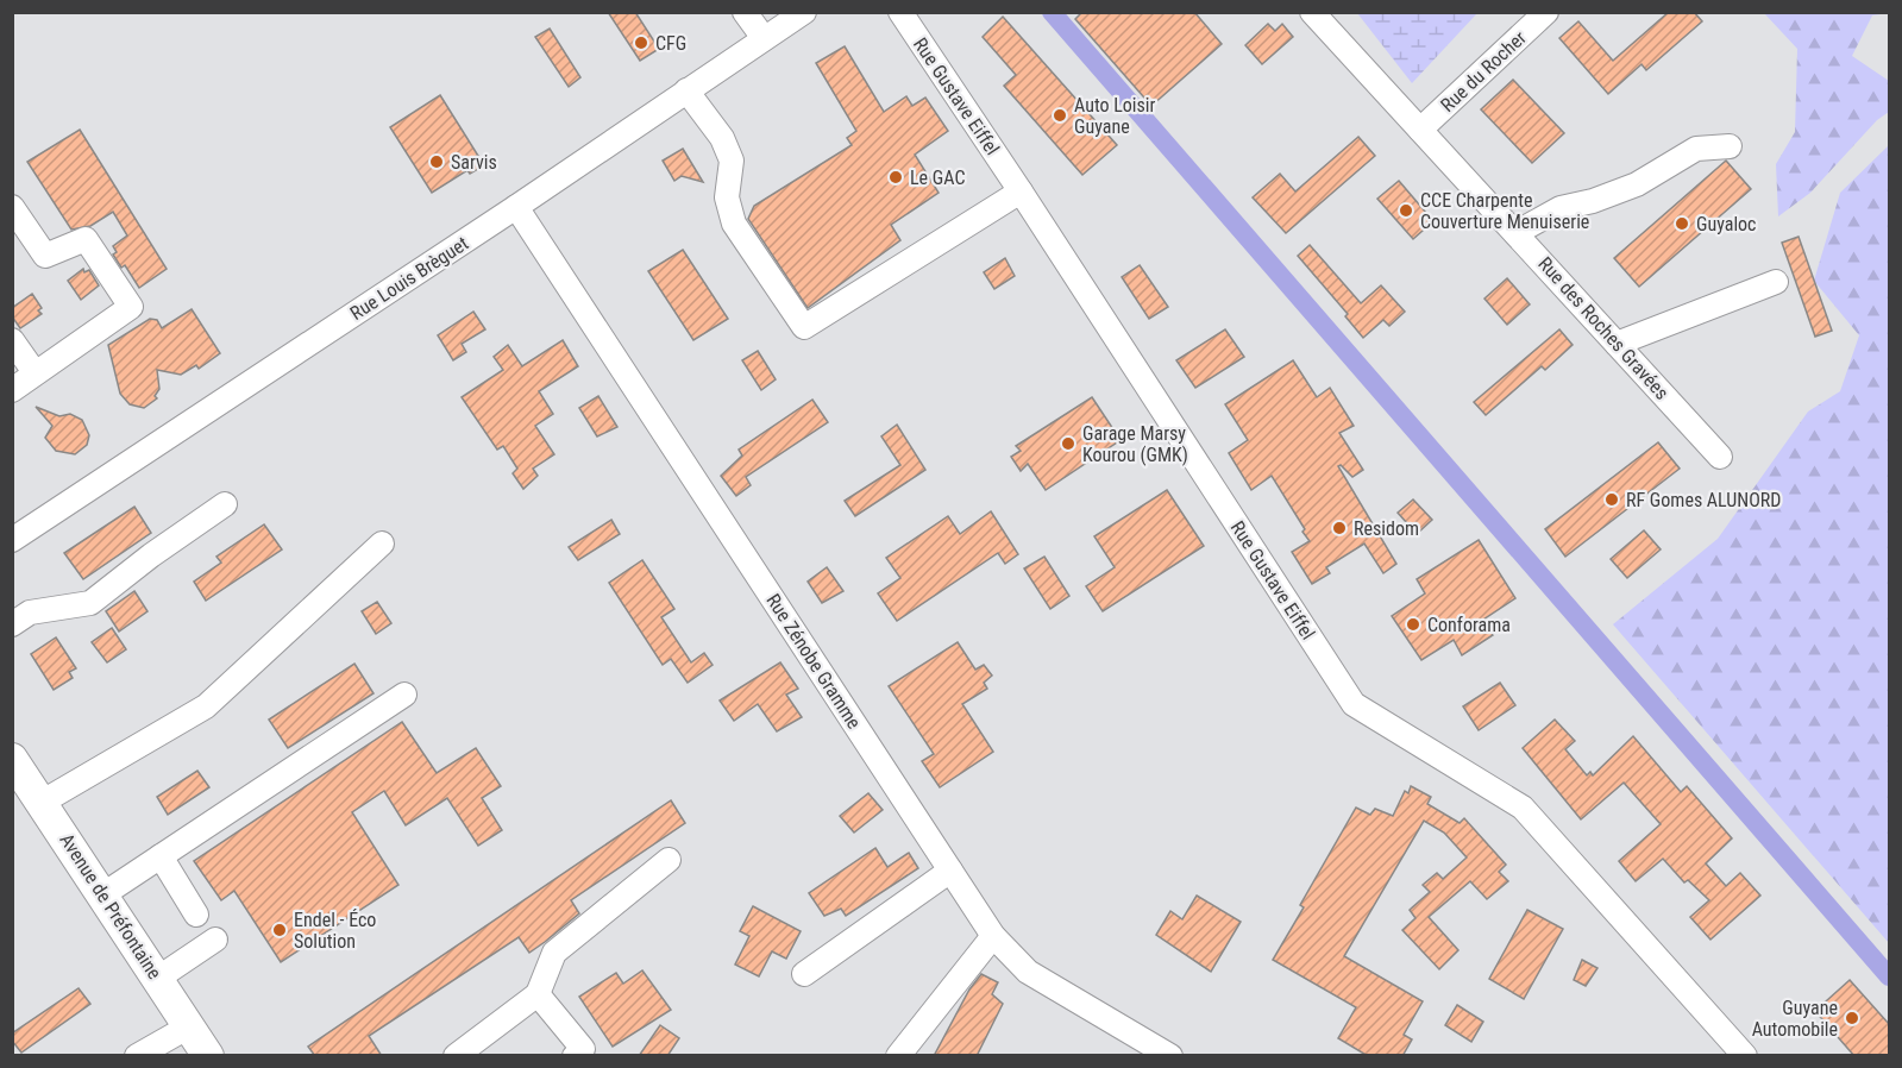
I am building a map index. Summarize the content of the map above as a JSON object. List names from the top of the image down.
{
  "streets": {
    "main road": ["Avenue de Préfontaine"],
    "street": [
      "Rue du Rocher",
      "Rue Gustave Eiffel",
      "Rue Louis Brèguet",
      "Rue des Roches Gravées",
      "Rue Zénobe Gramme"
    ]
  },
  "crossings": [
    ["Rue du Rocher", "Rue des Roches Gravées"],
    ["Rue Louis Brèguet", "Rue Zénobe Gramme"]
  ],
  "places": [
    "CFG",
    "Auto Loisir Guyane",
    "Sarvis",
    "Le GAC",
    "CCE Charpente Couverture Menuiserie",
    "Guyaloc",
    "Garage Marsy Kourou (GMK)",
    "RF Gomes ALUNORD",
    "Residom",
    "Conforama",
    "Endel - Éco Solution",
    "Guyane Automobile"
  ]
}
